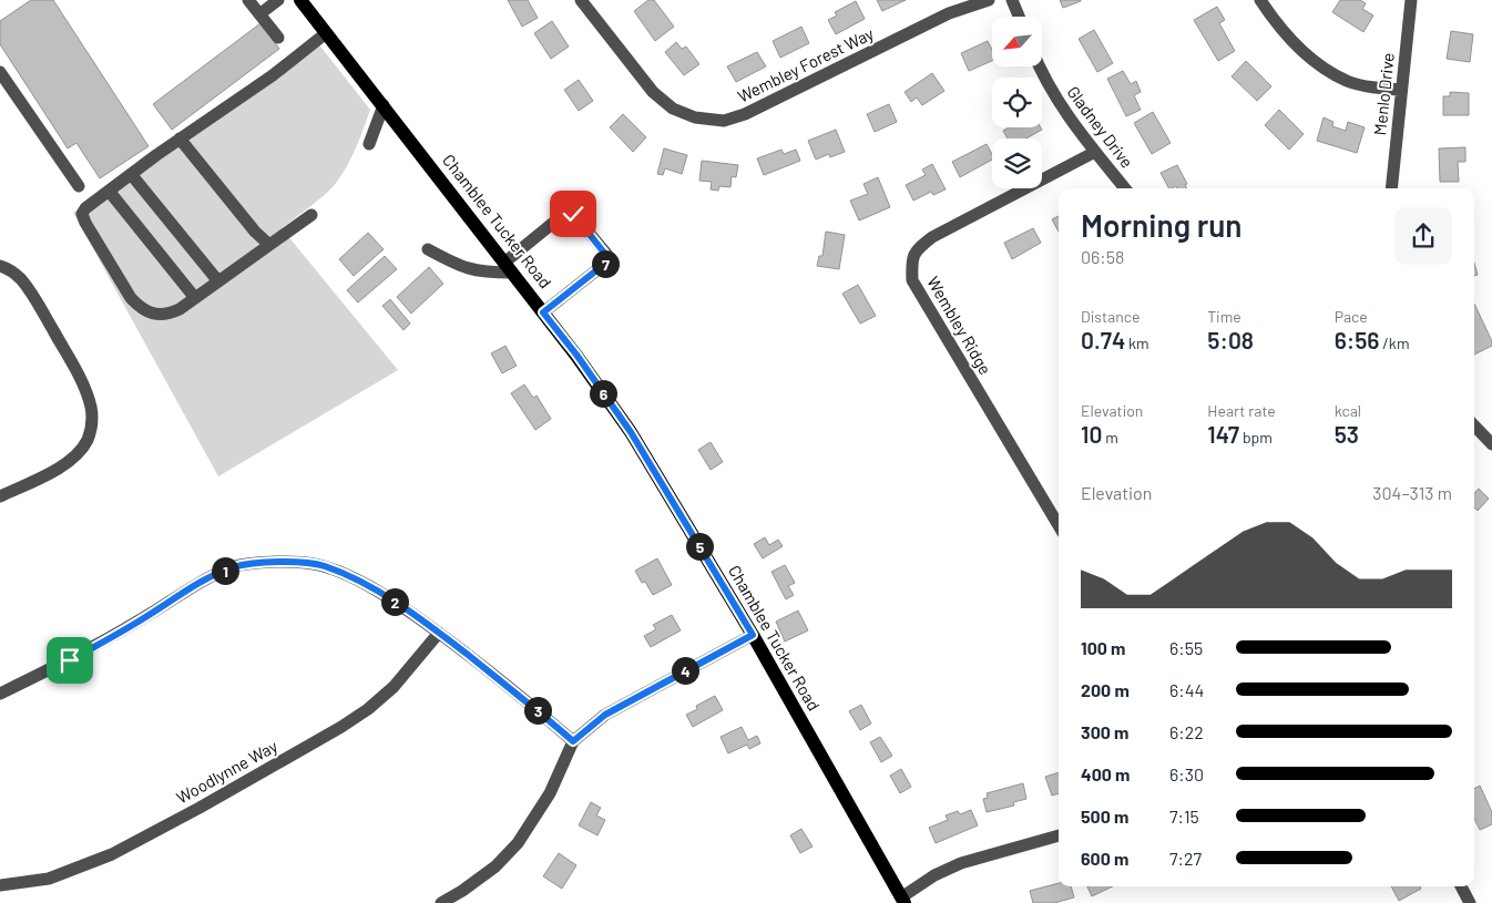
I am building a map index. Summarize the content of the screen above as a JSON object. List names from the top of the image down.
{
  "streets": {
    "main road": ["Chamblee Tucker Road"],
    "street": [
      "Wembley Forest Way",
      "Menlo Drive",
      "Gladney Drive",
      "Wembley Ridge",
      "Woodlynne Way"
    ]
  },
  "crossings": [
    ["Gladney Drive", "Wembley Ridge"]
  ],
  "north": "bottom left",
  "page": {
    "heading": ["Morning run", "06:58"],
    "pins": [
      "7",
      "6",
      "5",
      "1",
      "2",
      "4",
      "3"
    ],
    "stats": [
      ["Distance", "0.74 km"],
      ["Time", "5:08"],
      ["Pace", "6:56 /km"],
      ["Elevation", "10 m"],
      ["Heart rate", "147 bpm"],
      ["kcal", "53"]
    ],
    "chart": ["Elevation", "304–313 m"],
    "list": [
      {
        "name": "100 m",
        "note": "6:55"
      },
      {
        "name": "200 m",
        "note": "6:44"
      },
      {
        "name": "300 m",
        "note": "6:22"
      },
      {
        "name": "400 m",
        "note": "6:30"
      },
      {
        "name": "500 m",
        "note": "7:15"
      },
      {
        "name": "600 m",
        "note": "7:27"
      }
    ]
  }
}
